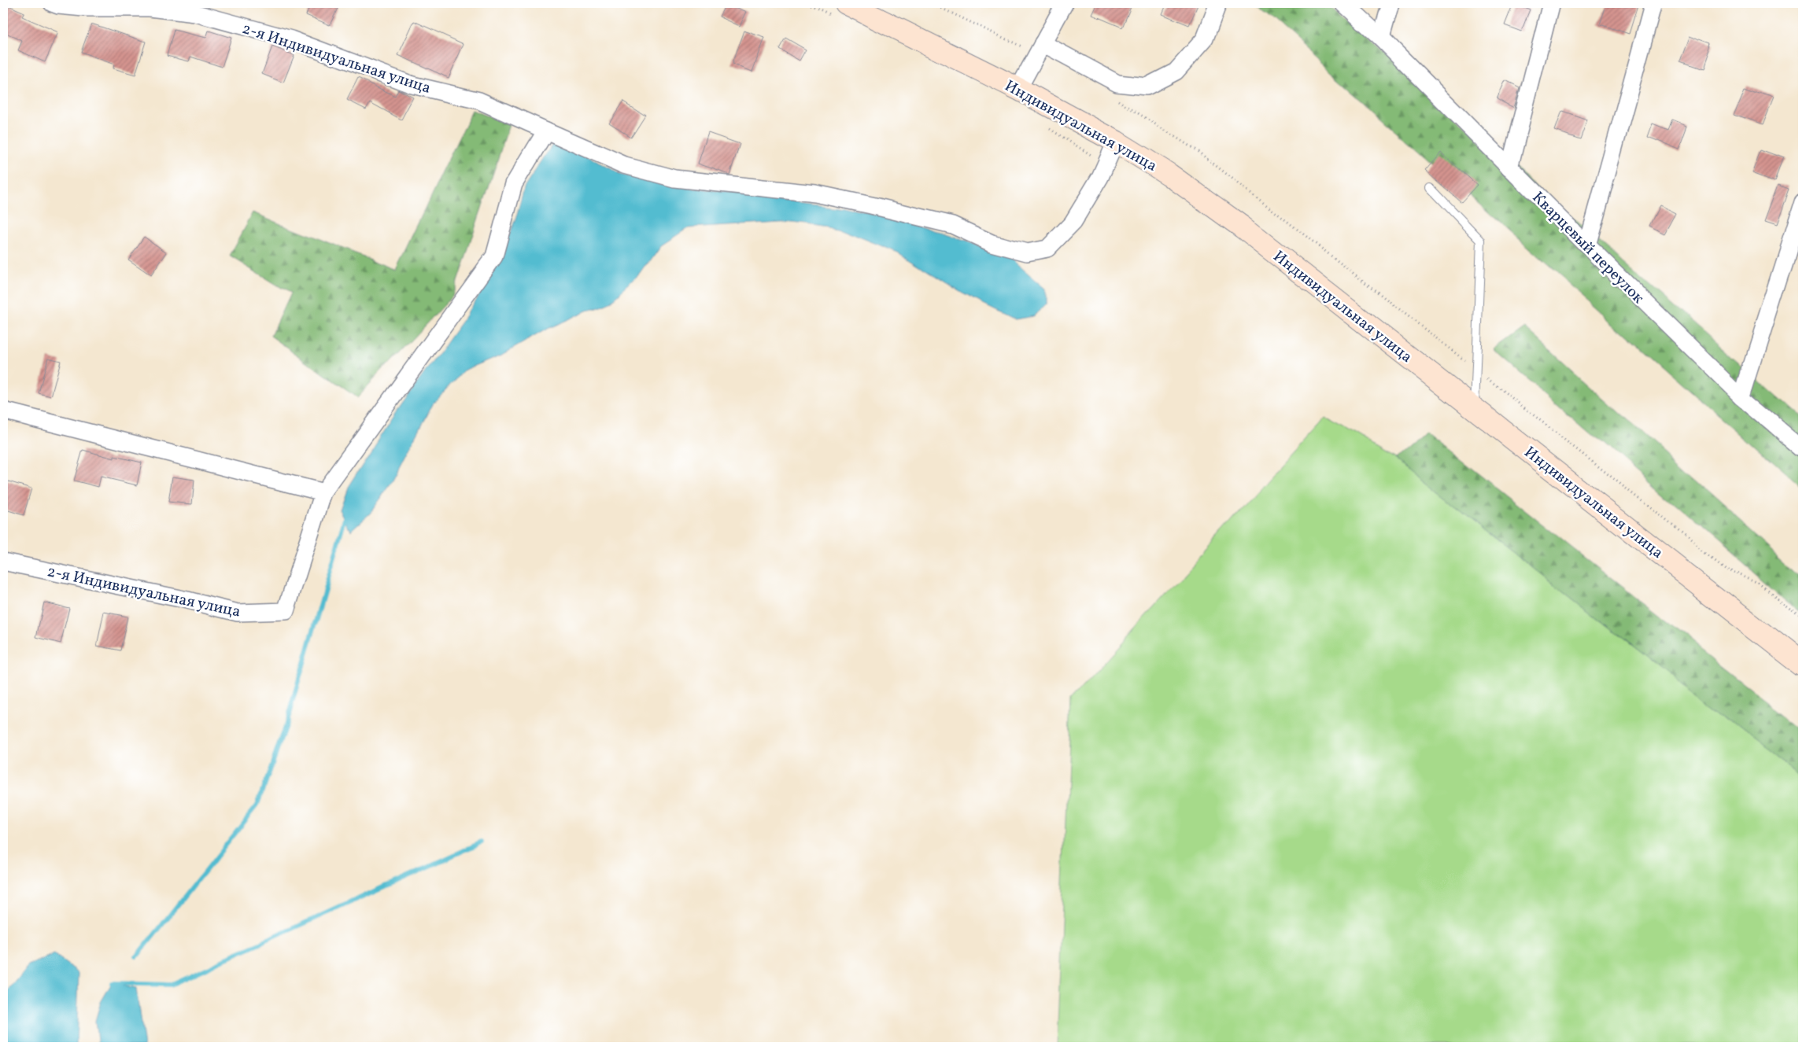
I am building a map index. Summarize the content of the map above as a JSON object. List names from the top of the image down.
{
  "streets": {
    "main road": ["Индивидуальная улица"],
    "street": ["2-я Индивидуальная улица", "Кварцевый переулок"]
  },
  "crossings": [
    ["2-я Индивидуальная улица", "Индивидуальная улица"]
  ]
}
